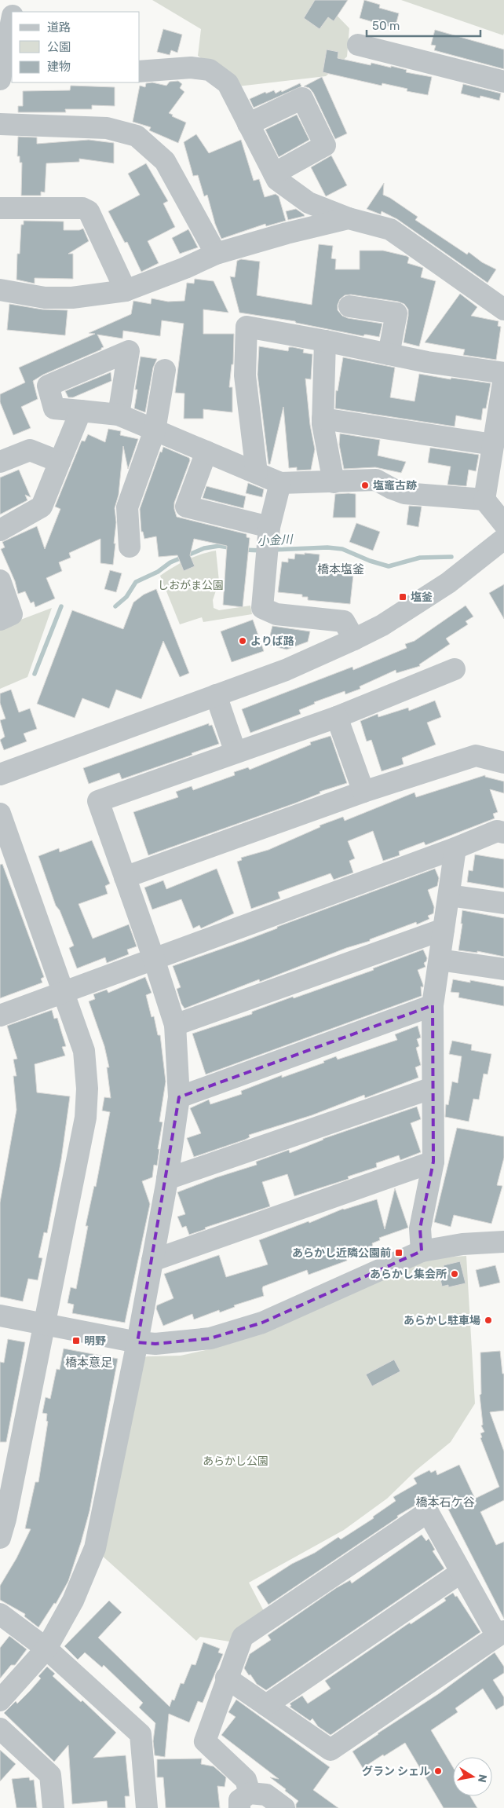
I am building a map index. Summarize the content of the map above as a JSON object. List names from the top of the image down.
{
  "districts": ["橋本塩釜", "橋本意足", "橋本石ケ谷"],
  "water": ["小金川"],
  "parks": ["しおがま公園", "あらかし公園"],
  "places": {
    "other": [
      "塩竈古跡",
      "よりば路",
      "あらかし集会所",
      "あらかし駐車場",
      "グラン シェル"
    ],
    "transit": ["塩釜", "あらかし近隣公園前", "明野"]
  },
  "legend": ["道路", "公園", "建物"],
  "scale_bar": "50 m",
  "north": "right"
}
